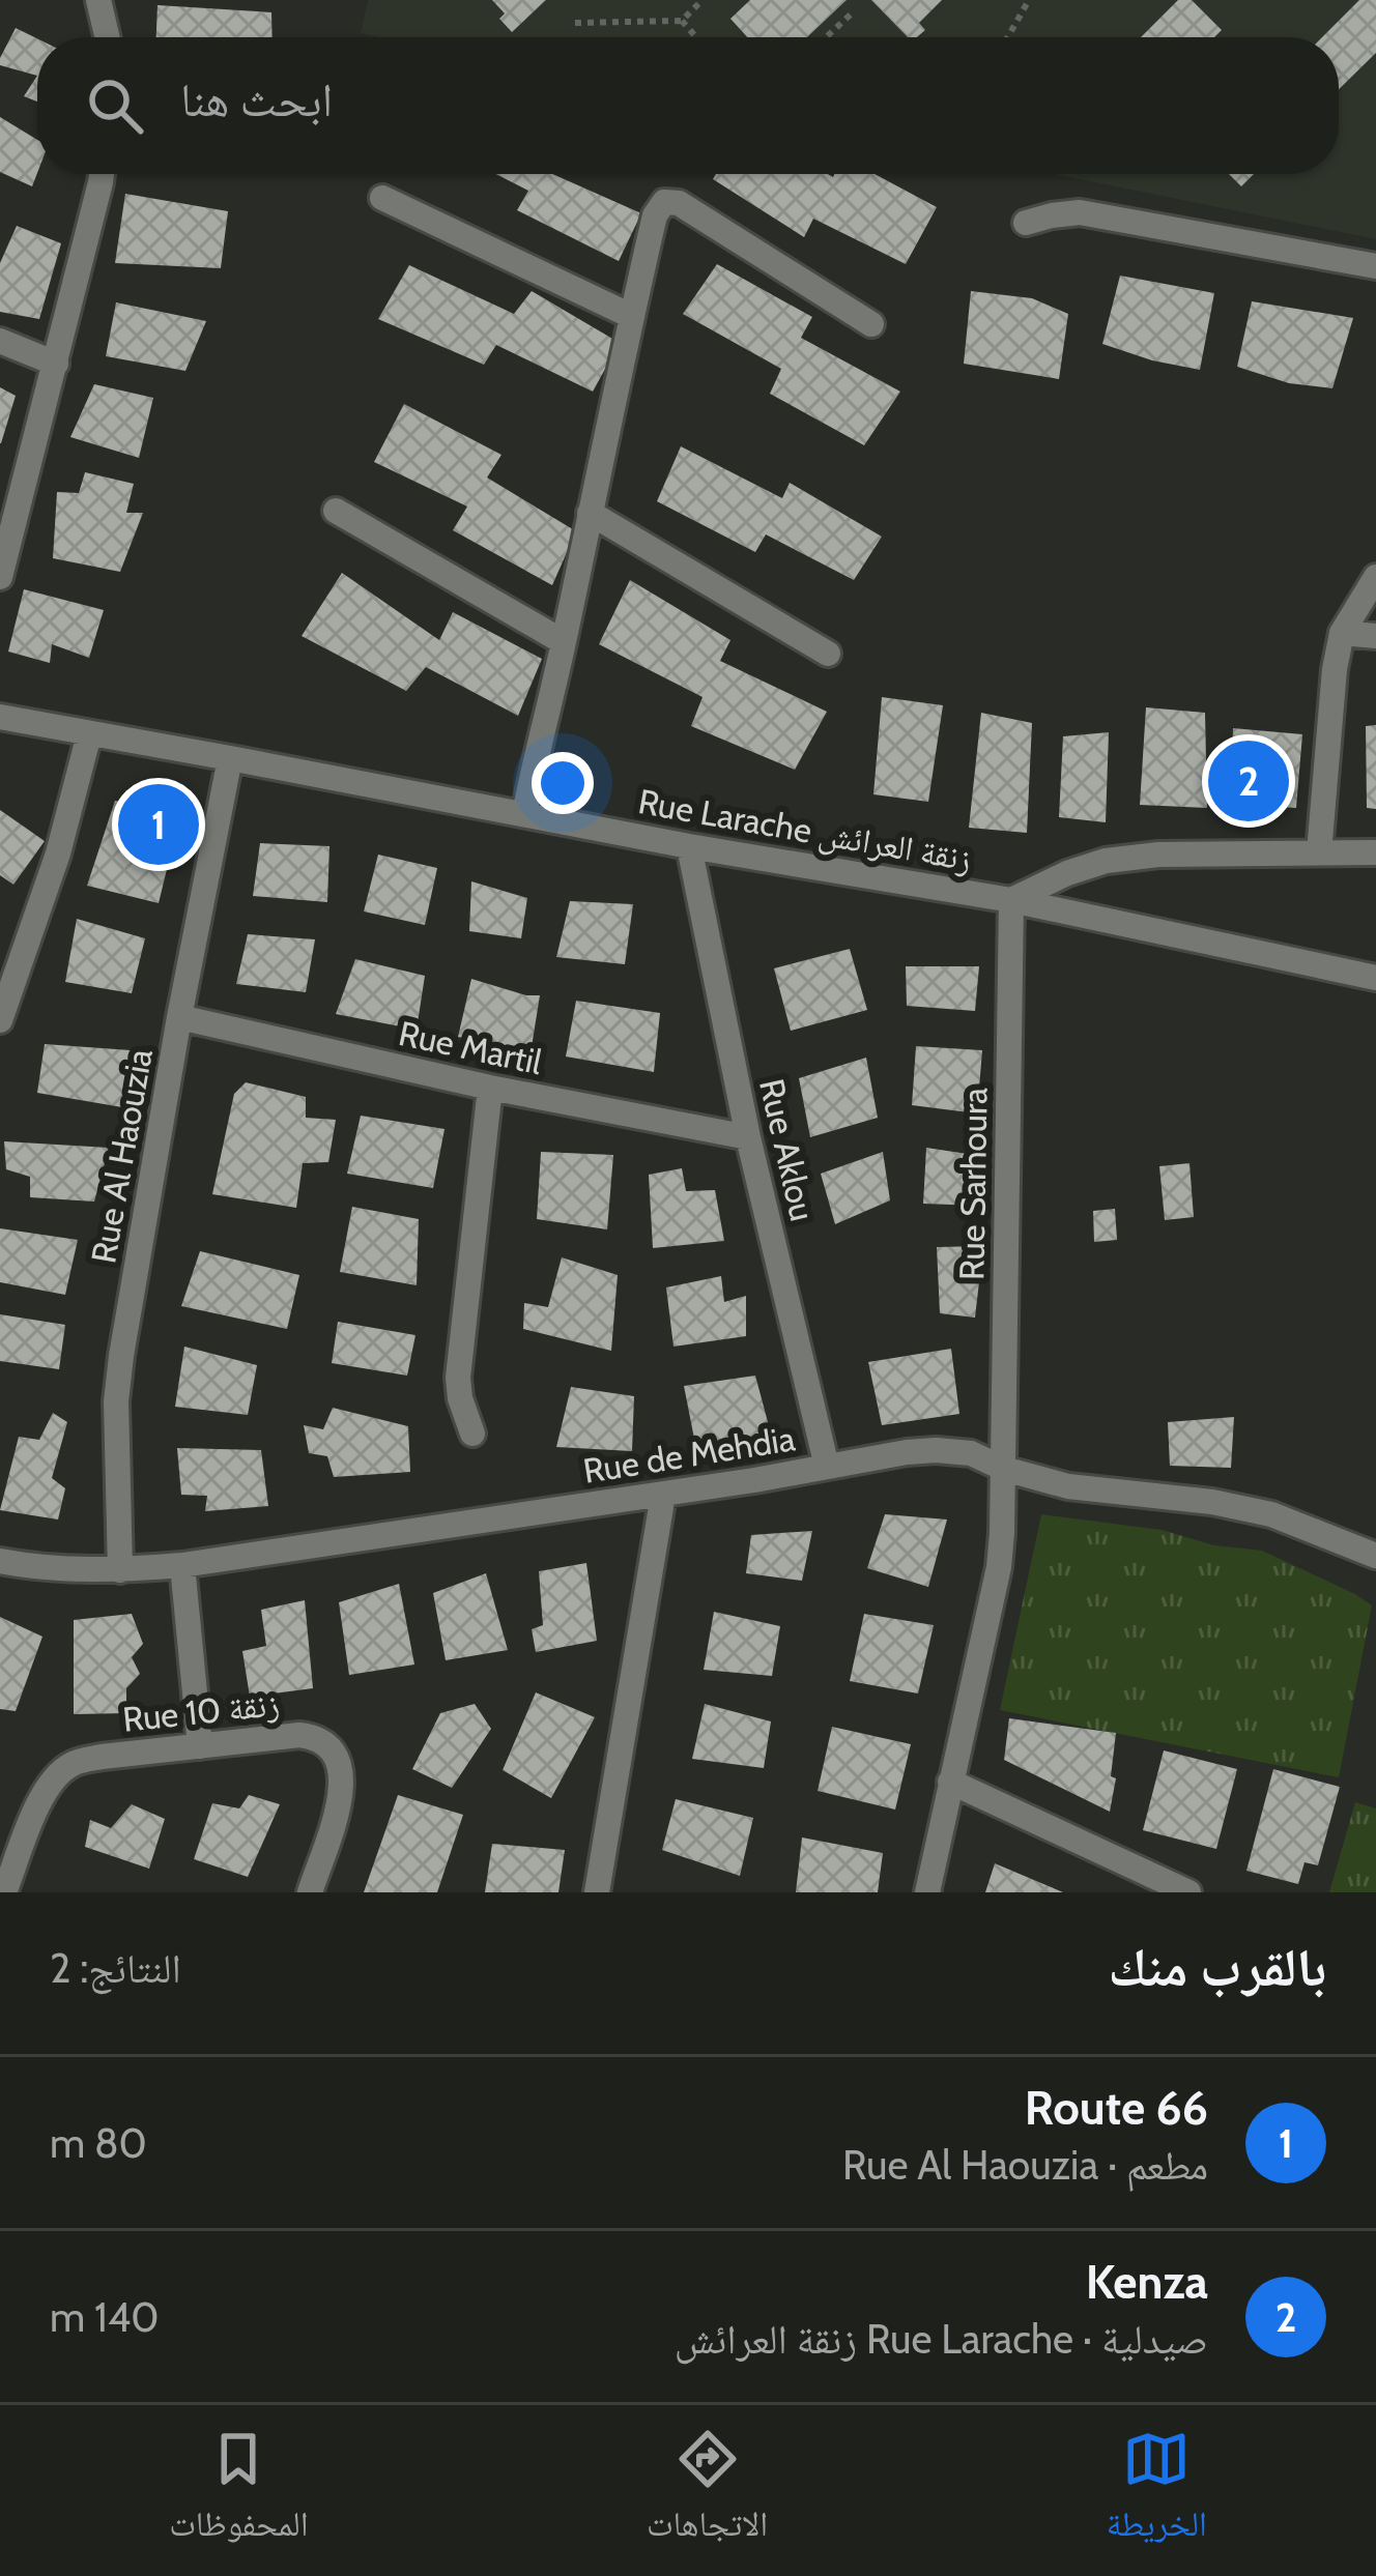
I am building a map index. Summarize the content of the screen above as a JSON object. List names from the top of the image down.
{
  "streets": {
    "street": [
      "Rue Larache زنقة العرائش",
      "Rue Martil",
      "Rue Aklou",
      "Rue Al Haouzia",
      "Rue Sarhoura",
      "Rue de Mehdia",
      "Rue 10 زنقة"
    ]
  },
  "crossings": [
    ["Rue Larache زنقة العرائش", "Rue Aklou"],
    ["Rue Larache زنقة العرائش", "Rue Al Haouzia"],
    ["Rue Larache زنقة العرائش", "Rue Sarhoura"],
    ["Rue Martil", "Rue Aklou"],
    ["Rue Martil", "Rue Al Haouzia"],
    ["Rue Aklou", "Rue de Mehdia"],
    ["Rue Al Haouzia", "Rue de Mehdia"],
    ["Rue Sarhoura", "Rue de Mehdia"]
  ],
  "page": {
    "search": "ابحث هنا",
    "pins": ["2", "1"],
    "heading": ["بالقرب منك", "النتائج: 2"],
    "list": [
      {
        "mark": "1",
        "name": "Route 66",
        "note": "مطعم · Rue Al Haouzia",
        "value": "80 m"
      },
      {
        "mark": "2",
        "name": "Kenza",
        "note": "صيدلية · Rue Larache زنقة العرائش",
        "value": "140 m"
      }
    ],
    "nav": ["الخريطة", "الاتجاهات", "المحفوظات"]
  }
}
